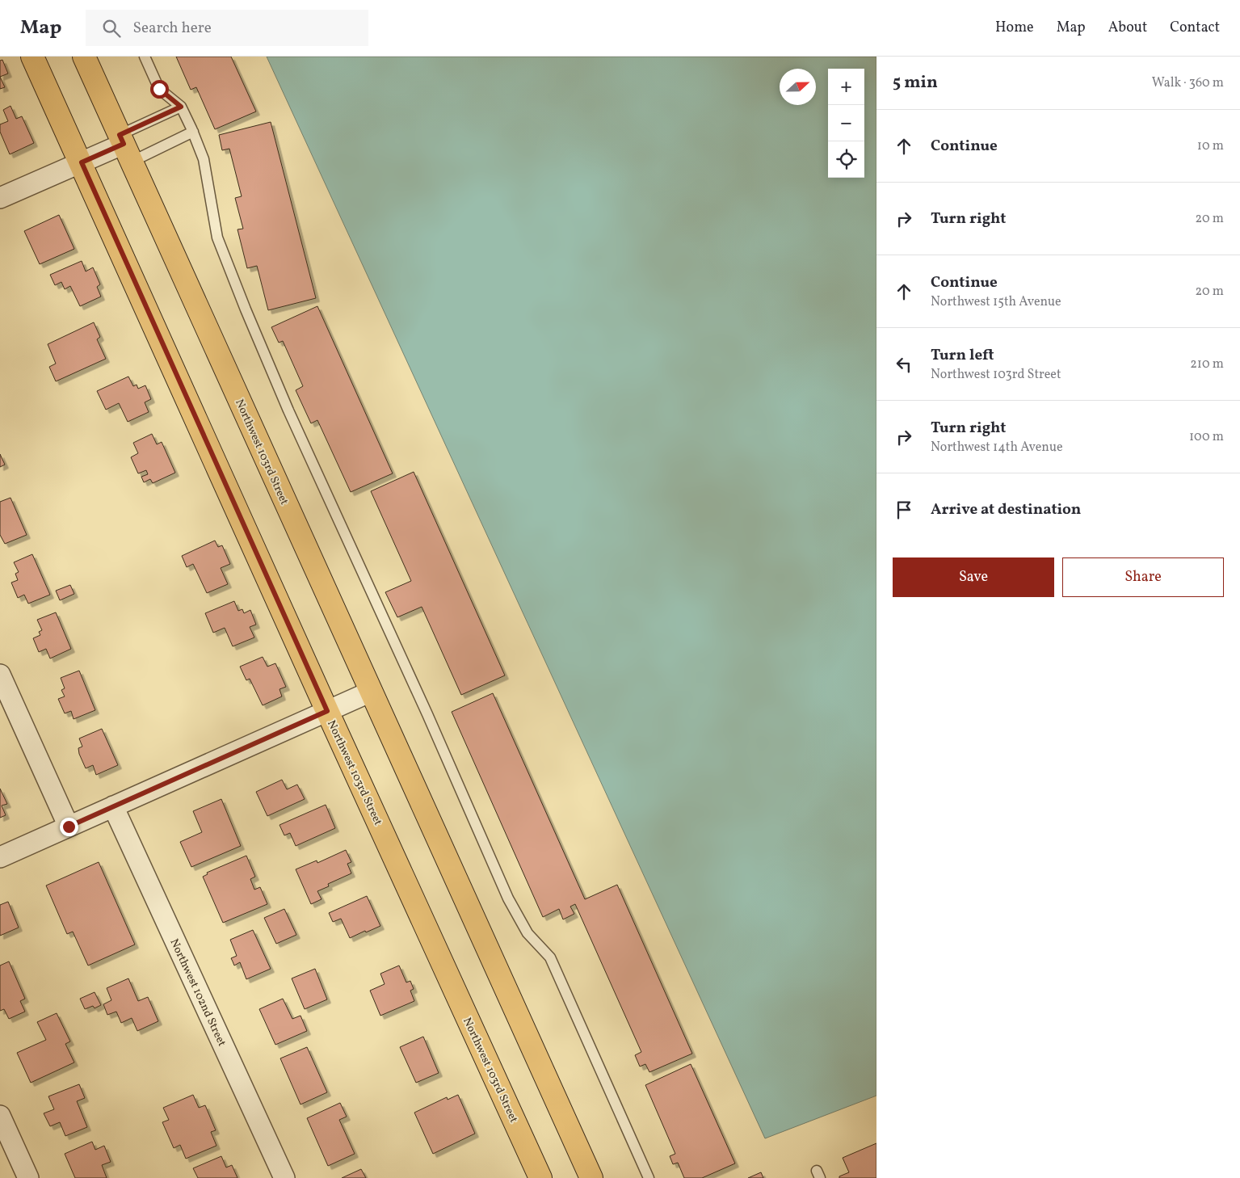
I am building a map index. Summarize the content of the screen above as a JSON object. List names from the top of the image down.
{
  "streets": {
    "main road": ["Northwest 103rd Street"],
    "street": ["Northwest 102nd Street"]
  },
  "north": "right",
  "page": {
    "header": "Map",
    "search": "Search here",
    "nav": [
      "Home",
      "Map",
      "About",
      "Contact"
    ],
    "heading": ["5 min", "Walk · 360 m"],
    "map_buttons": ["+", "−"],
    "list": [
      ["Continue", "10 m"],
      ["Turn right", "20 m"],
      ["Continue", "Northwest 15th Avenue", "20 m"],
      ["Turn left", "Northwest 103rd Street", "210 m"],
      ["Turn right", "Northwest 14th Avenue", "100 m"],
      "Arrive at destination"
    ],
    "buttons": ["Save", "Share"]
  }
}
